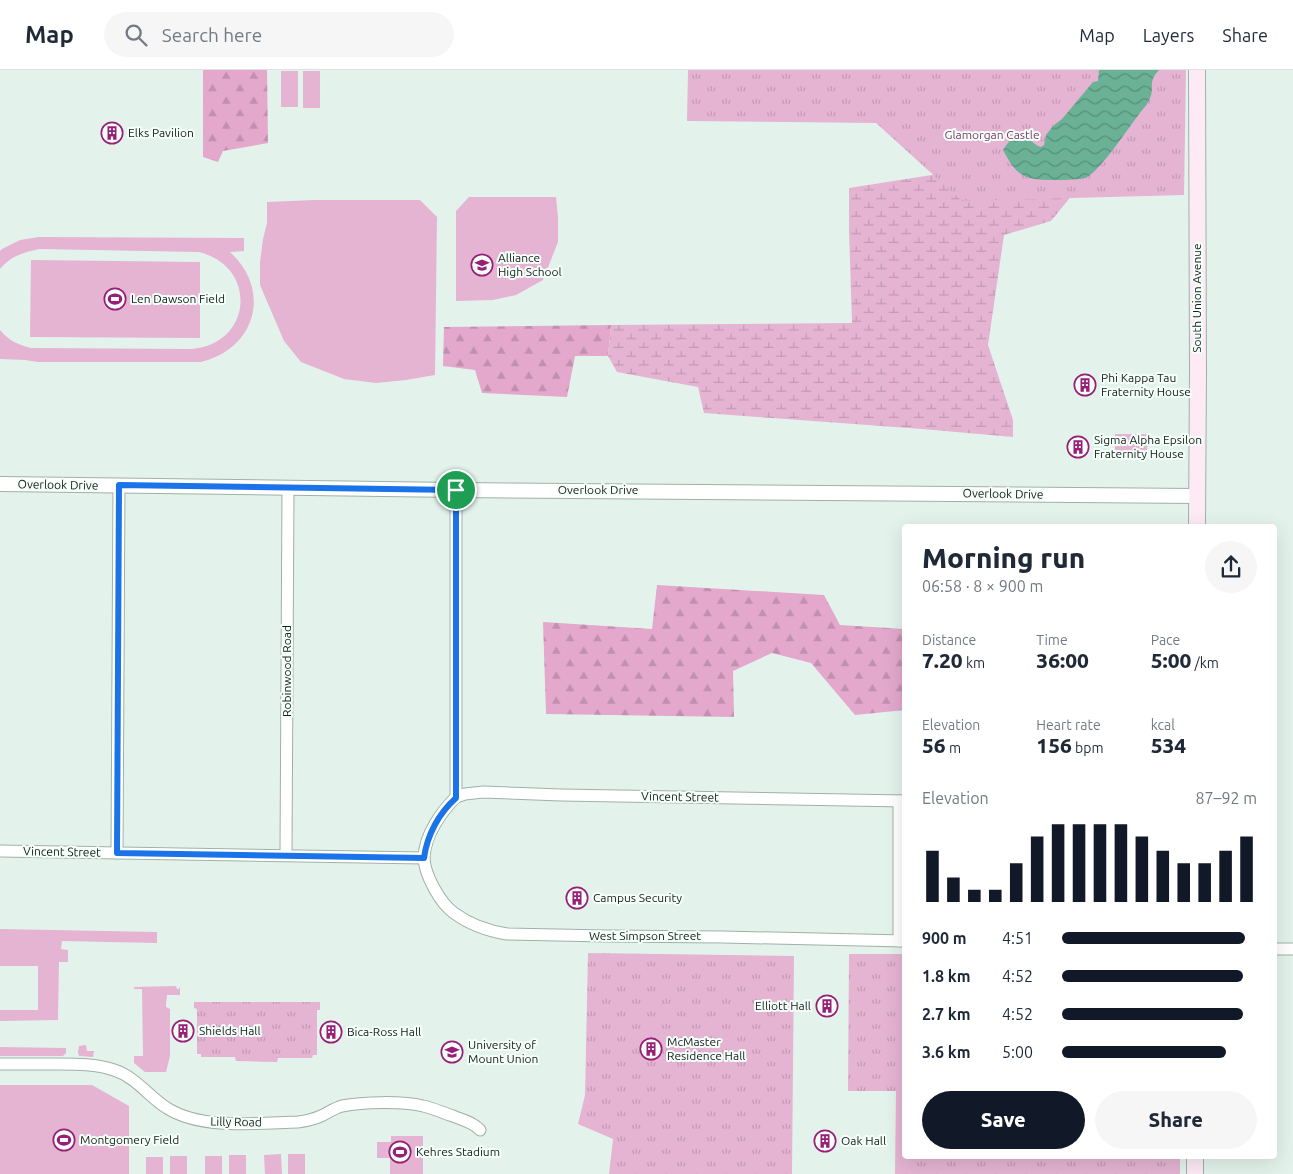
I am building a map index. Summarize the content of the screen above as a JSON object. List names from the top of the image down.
{
  "streets": {
    "main road": ["South Union Avenue"],
    "street": [
      "Overlook Drive",
      "Robinwood Road",
      "Vincent Street",
      "West Simpson Street",
      "Lilly Road"
    ]
  },
  "crossings": [
    ["South Union Avenue", "Overlook Drive"],
    ["Overlook Drive", "Robinwood Road"],
    ["Robinwood Road", "Vincent Street"],
    ["Vincent Street", "West Simpson Street"]
  ],
  "parks": ["Glamorgan Castle"],
  "places": {
    "building": [
      "Elks Pavilion",
      "Phi Kappa Tau Fraternity House",
      "Sigma Alpha Epsilon Fraternity House",
      "Campus Security",
      "Elliott Hall",
      "Shields Hall",
      "Bica-Ross Hall",
      "McMaster Residence Hall",
      "Oak Hall"
    ],
    "school or university": ["Alliance High School", "University of Mount Union"],
    "sports": ["Len Dawson Field", "Montgomery Field", "Kehres Stadium"]
  },
  "page": {
    "header": "Map",
    "search": "Search here",
    "nav": ["Map", "Layers", "Share"],
    "heading": ["Morning run", "06:58 · 8 × 900 m"],
    "stats": [
      ["Distance", "7.20 km"],
      ["Time", "36:00"],
      ["Pace", "5:00 /km"],
      ["Elevation", "56 m"],
      ["Heart rate", "156 bpm"],
      ["kcal", "534"]
    ],
    "chart": ["Elevation", "87–92 m"],
    "list": [
      {
        "name": "900 m",
        "note": "4:51"
      },
      {
        "name": "1.8 km",
        "note": "4:52"
      },
      {
        "name": "2.7 km",
        "note": "4:52"
      },
      {
        "name": "3.6 km",
        "note": "5:00"
      }
    ],
    "buttons": ["Save", "Share"]
  }
}
